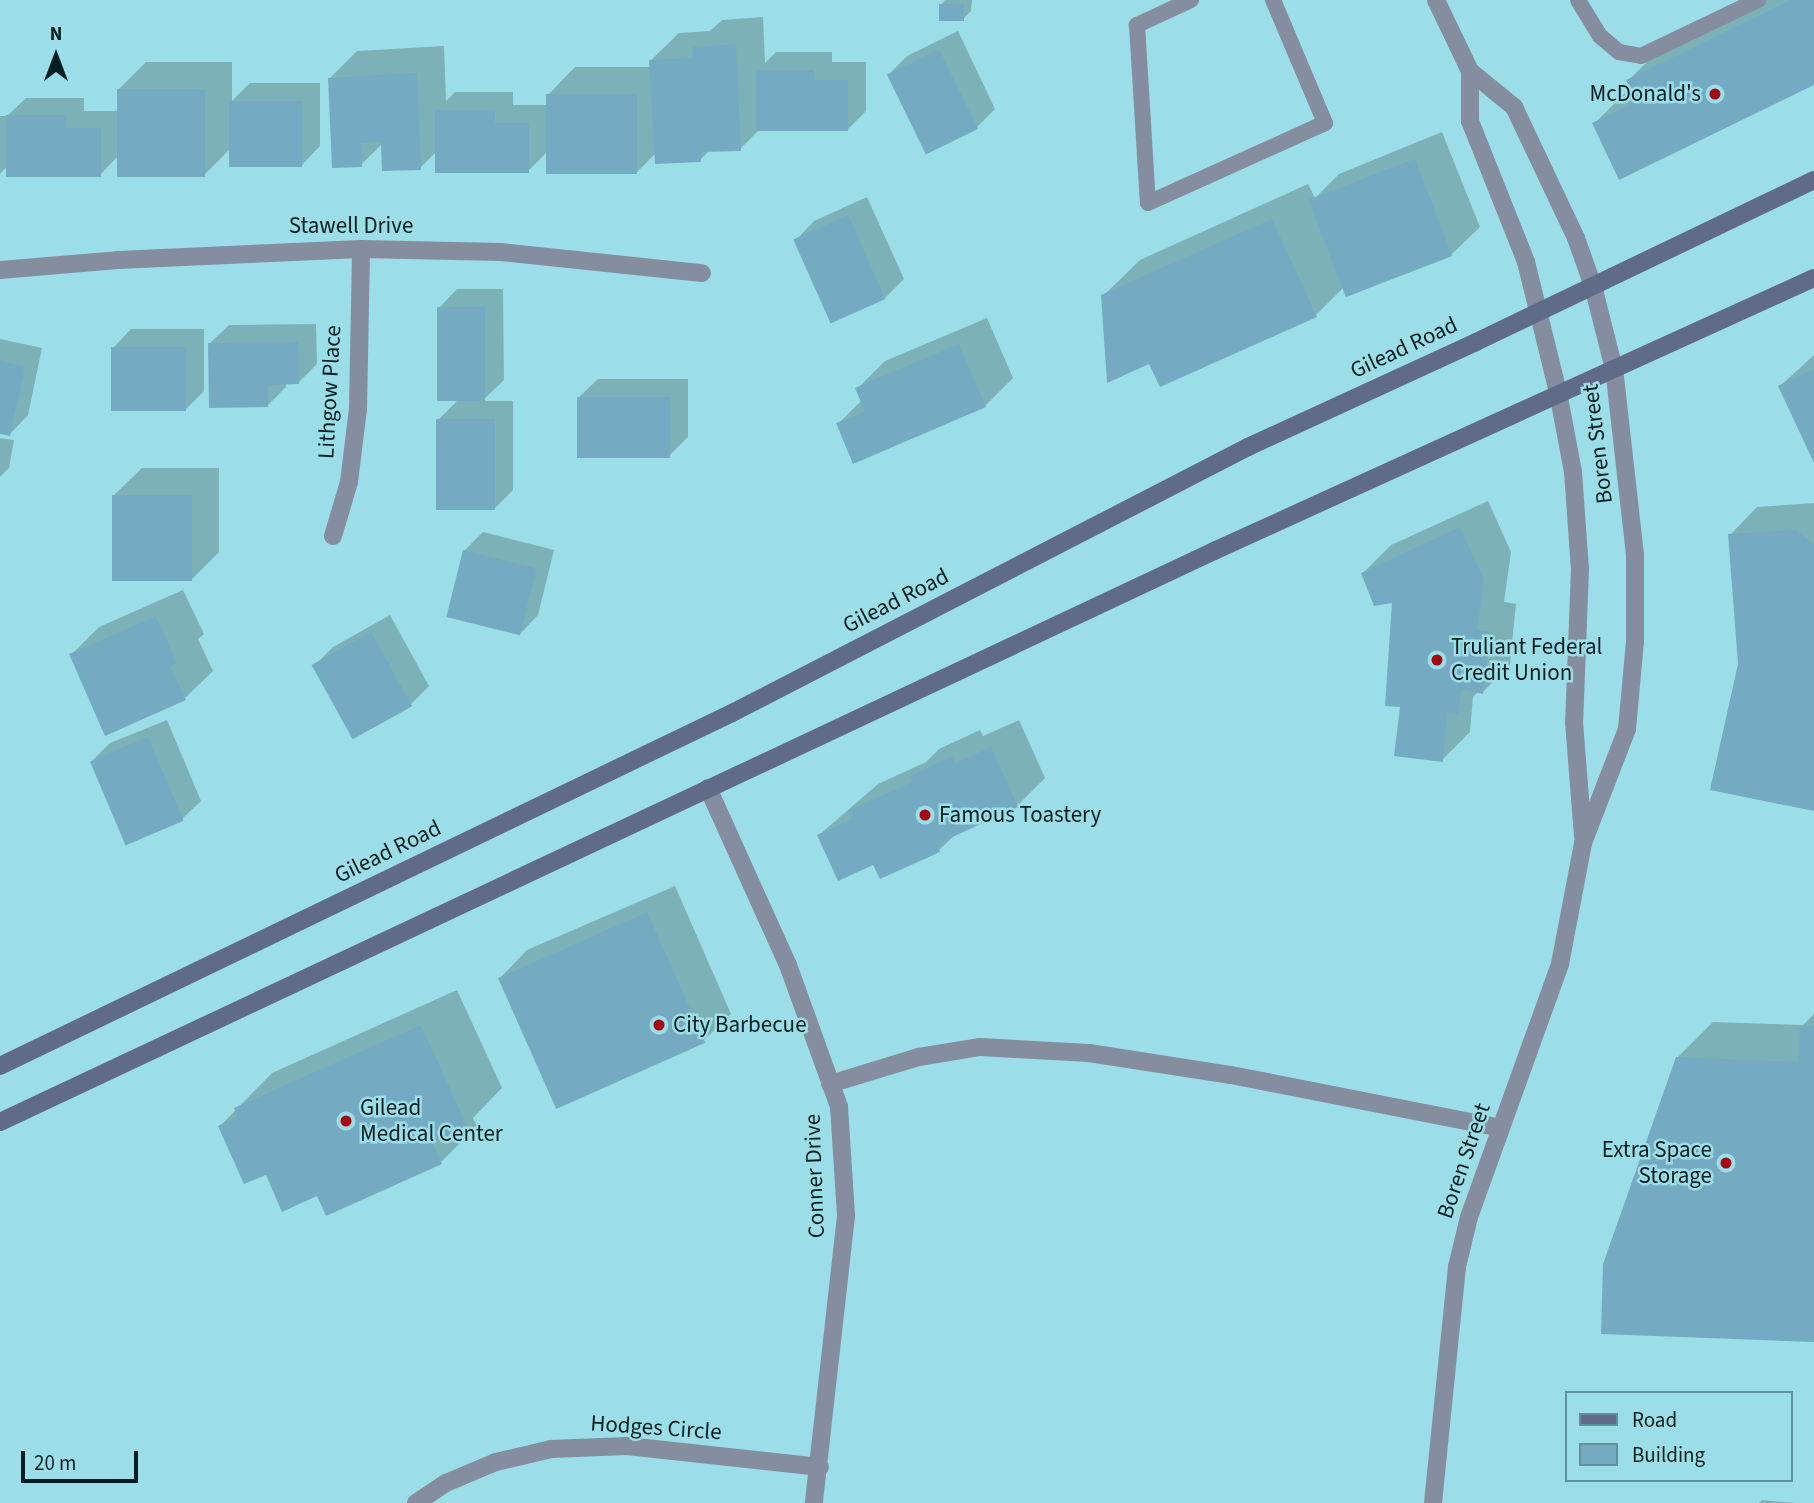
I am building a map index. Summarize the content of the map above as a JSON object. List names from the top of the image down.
{
  "streets": {
    "main road": ["Gilead Road"],
    "street": [
      "Stawell Drive",
      "Lithgow Place",
      "Boren Street",
      "Conner Drive",
      "Hodges Circle"
    ]
  },
  "crossings": [
    ["Stawell Drive", "Lithgow Place"],
    ["Gilead Road", "Boren Street"],
    ["Conner Drive", "Hodges Circle"]
  ],
  "places": [
    "McDonald's",
    "Truliant Federal Credit Union",
    "Famous Toastery",
    "City Barbecue",
    "Gilead Medical Center",
    "Extra Space Storage"
  ],
  "legend": ["Road", "Building"],
  "scale_bar": "20 m",
  "north": "top"
}
